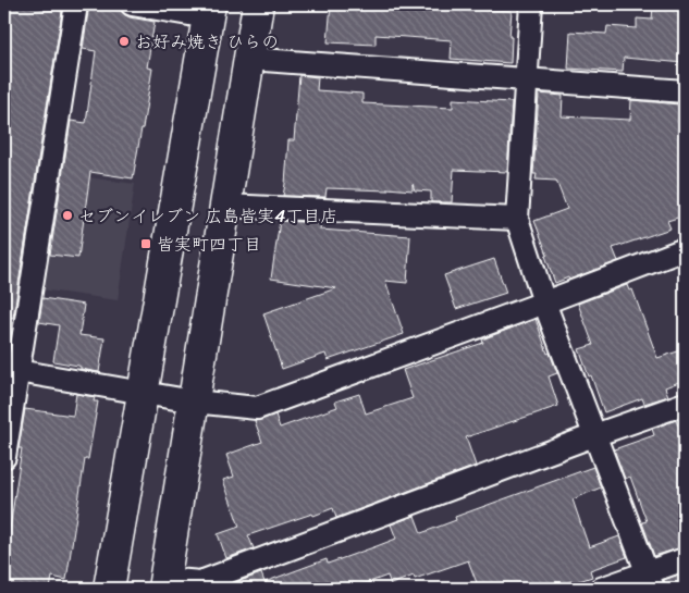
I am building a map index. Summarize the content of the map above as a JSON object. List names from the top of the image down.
{
  "places": {
    "other": ["お好み焼き ひらの", "セブンイレブン 広島皆実4丁目店"],
    "transit": ["皆実町四丁目"]
  }
}
